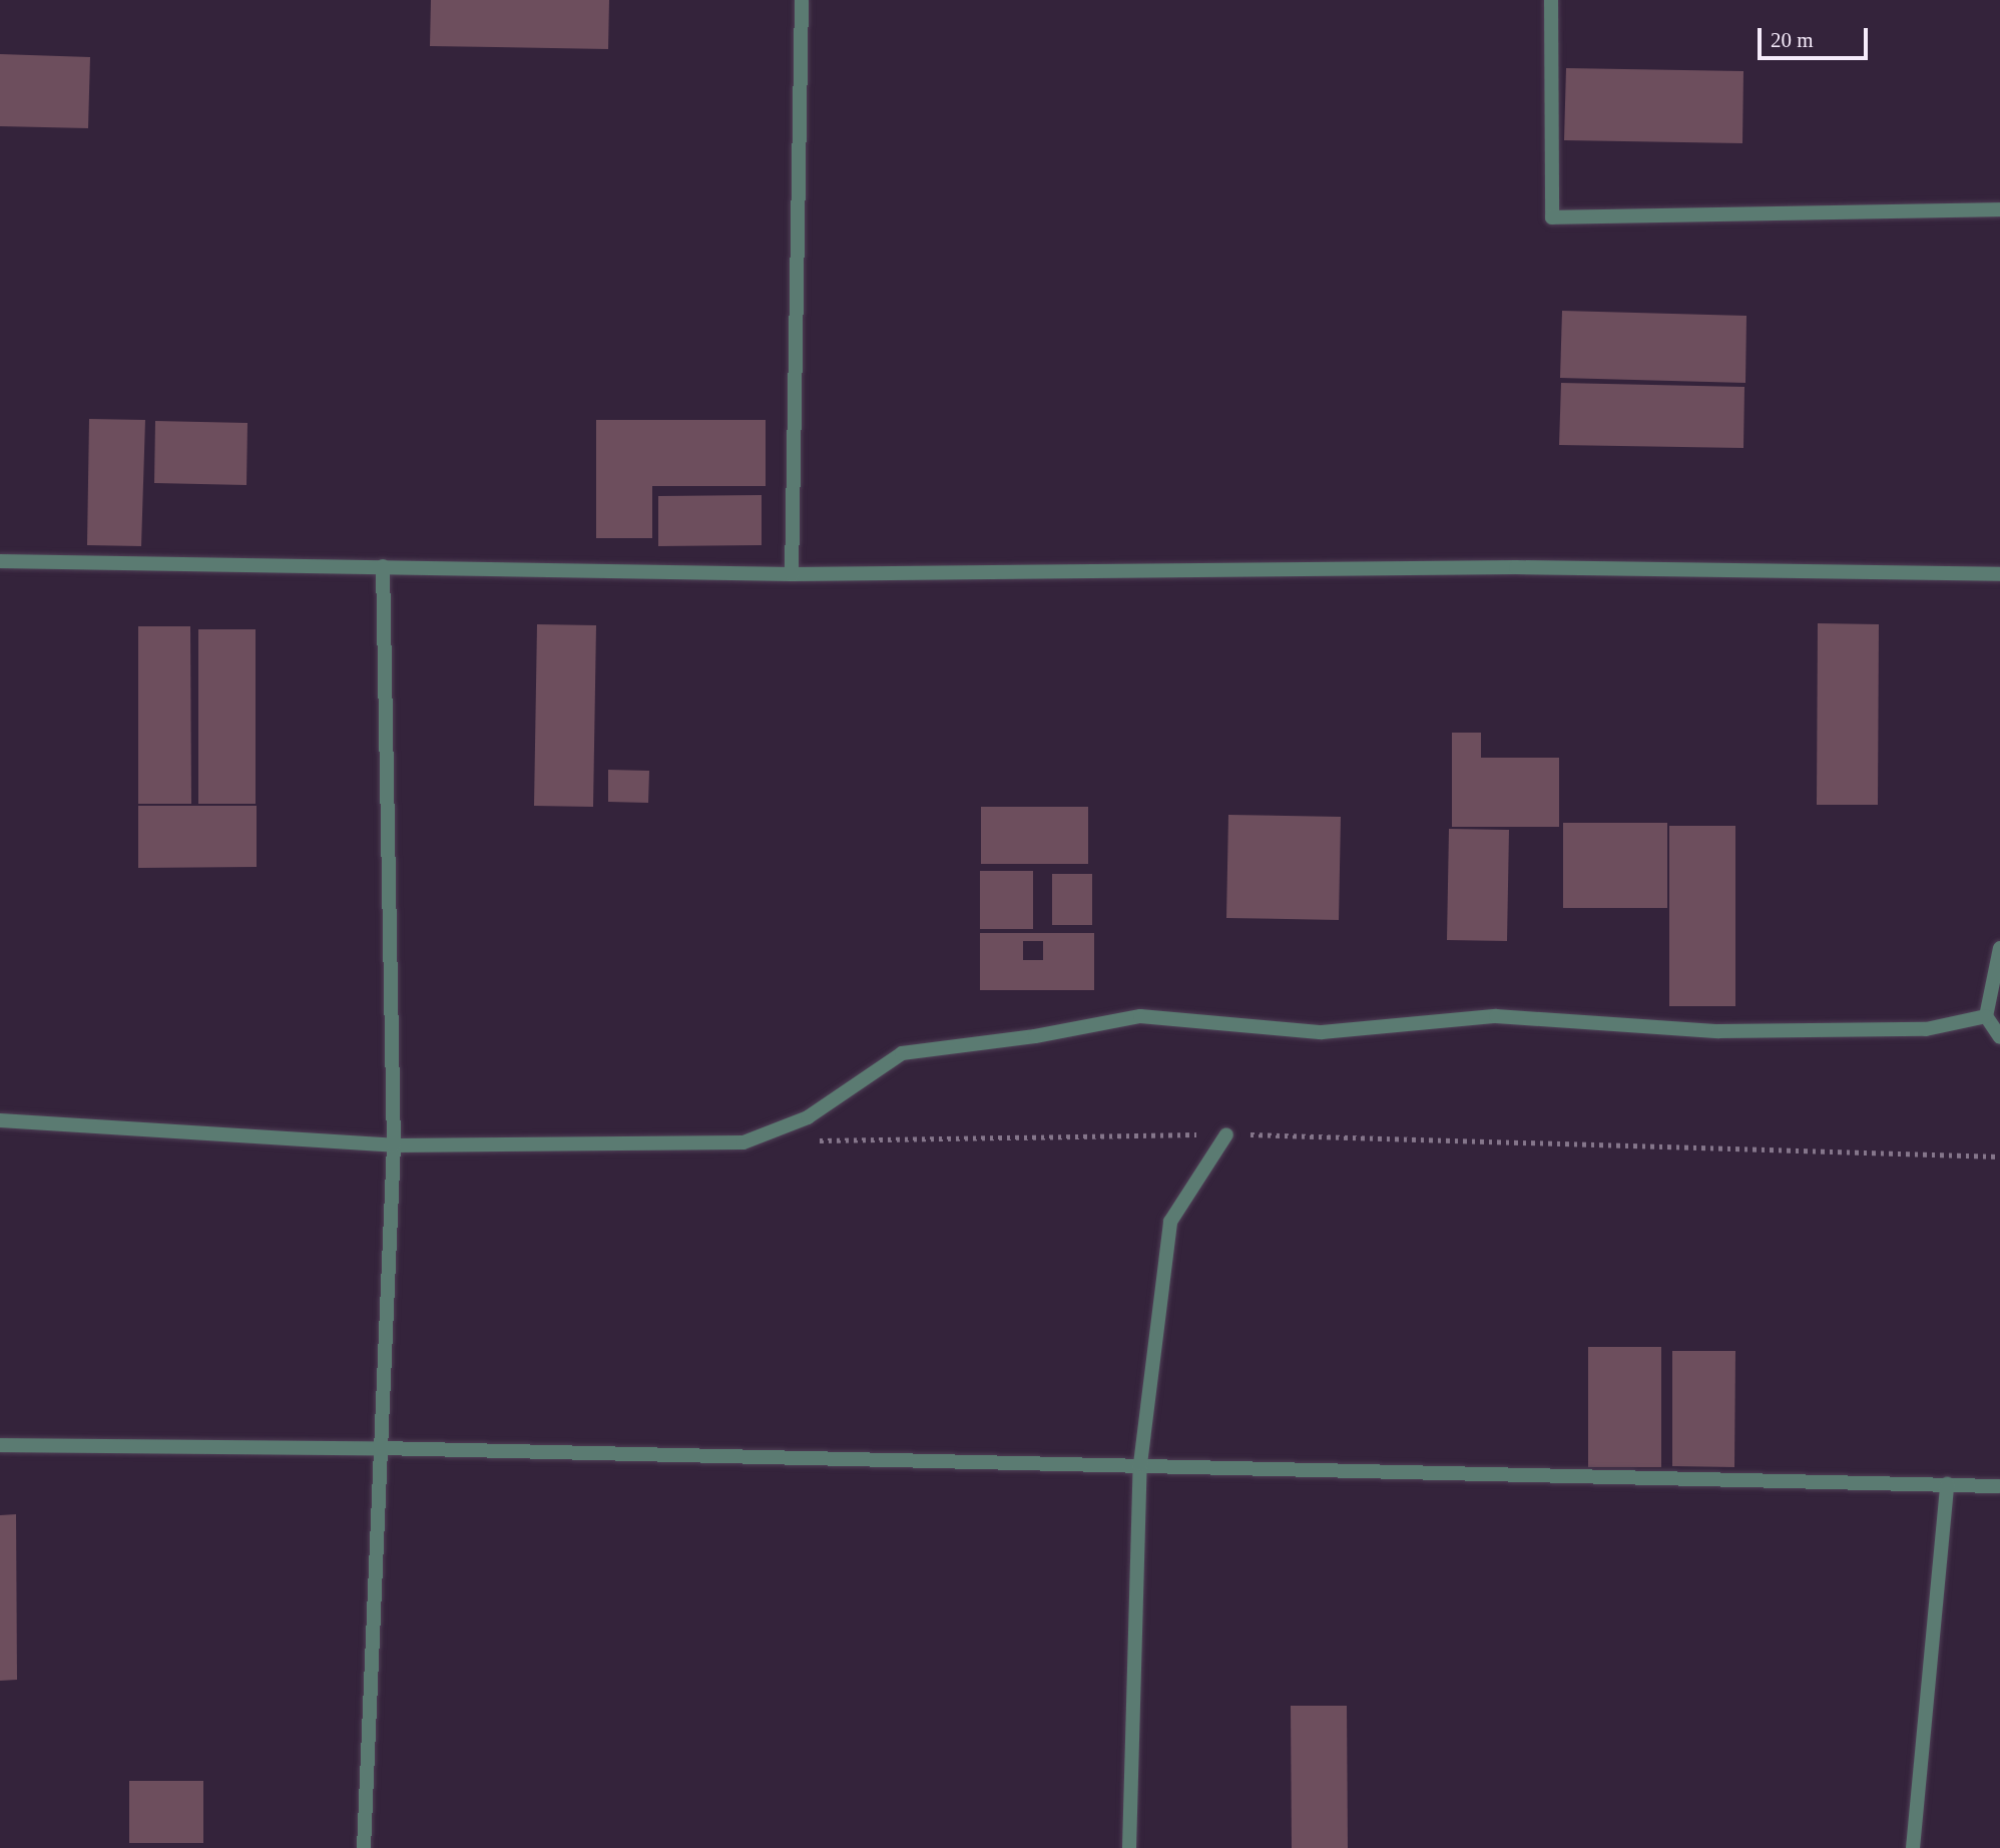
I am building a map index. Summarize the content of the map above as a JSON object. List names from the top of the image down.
{
  "scale_bar": "20 m"
}
